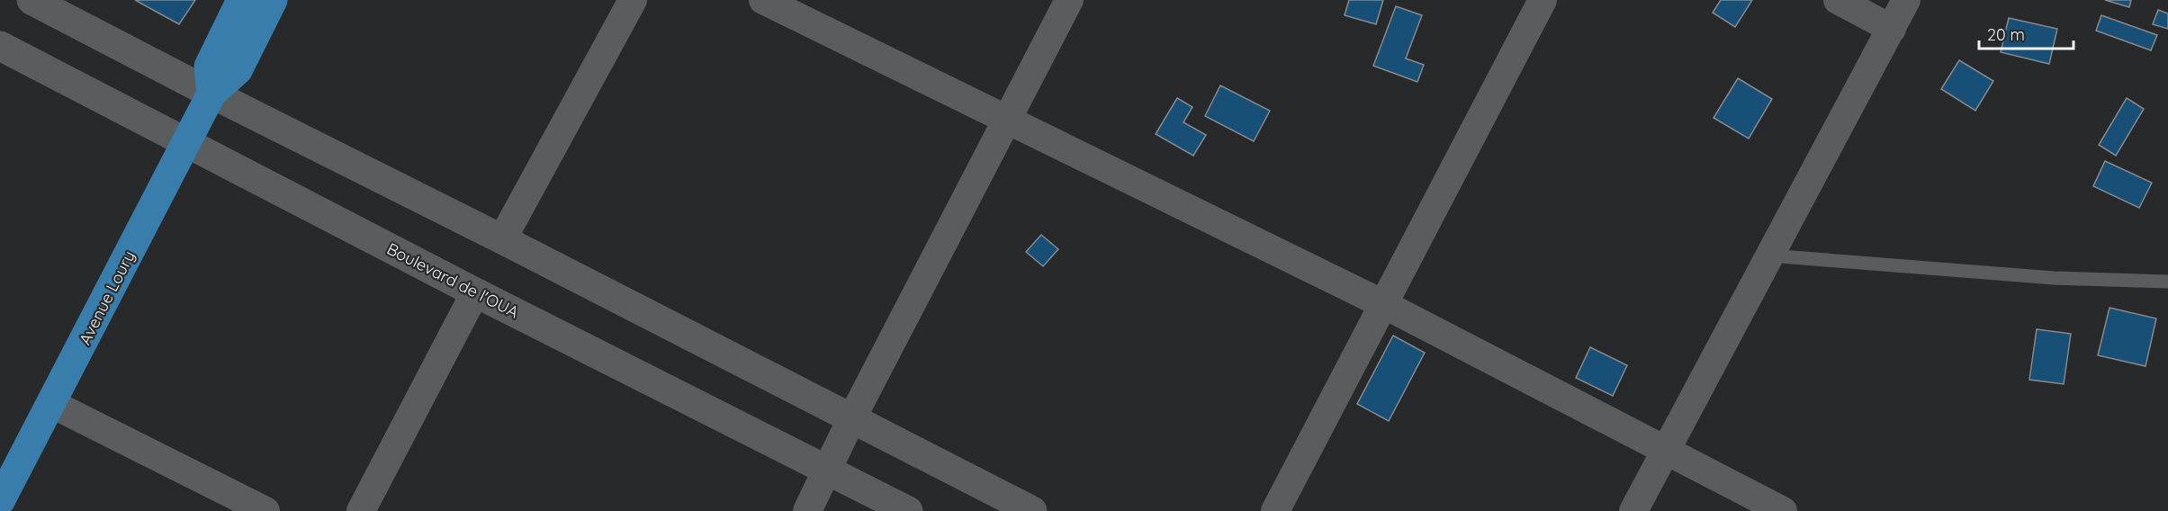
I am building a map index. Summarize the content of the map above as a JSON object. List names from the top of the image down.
{
  "streets": {
    "main road": ["Boulevard de l'OUA", "Avenue Loury"]
  },
  "crossings": [
    ["Boulevard de l'OUA", "Avenue Loury"]
  ],
  "scale_bar": "20 m"
}
